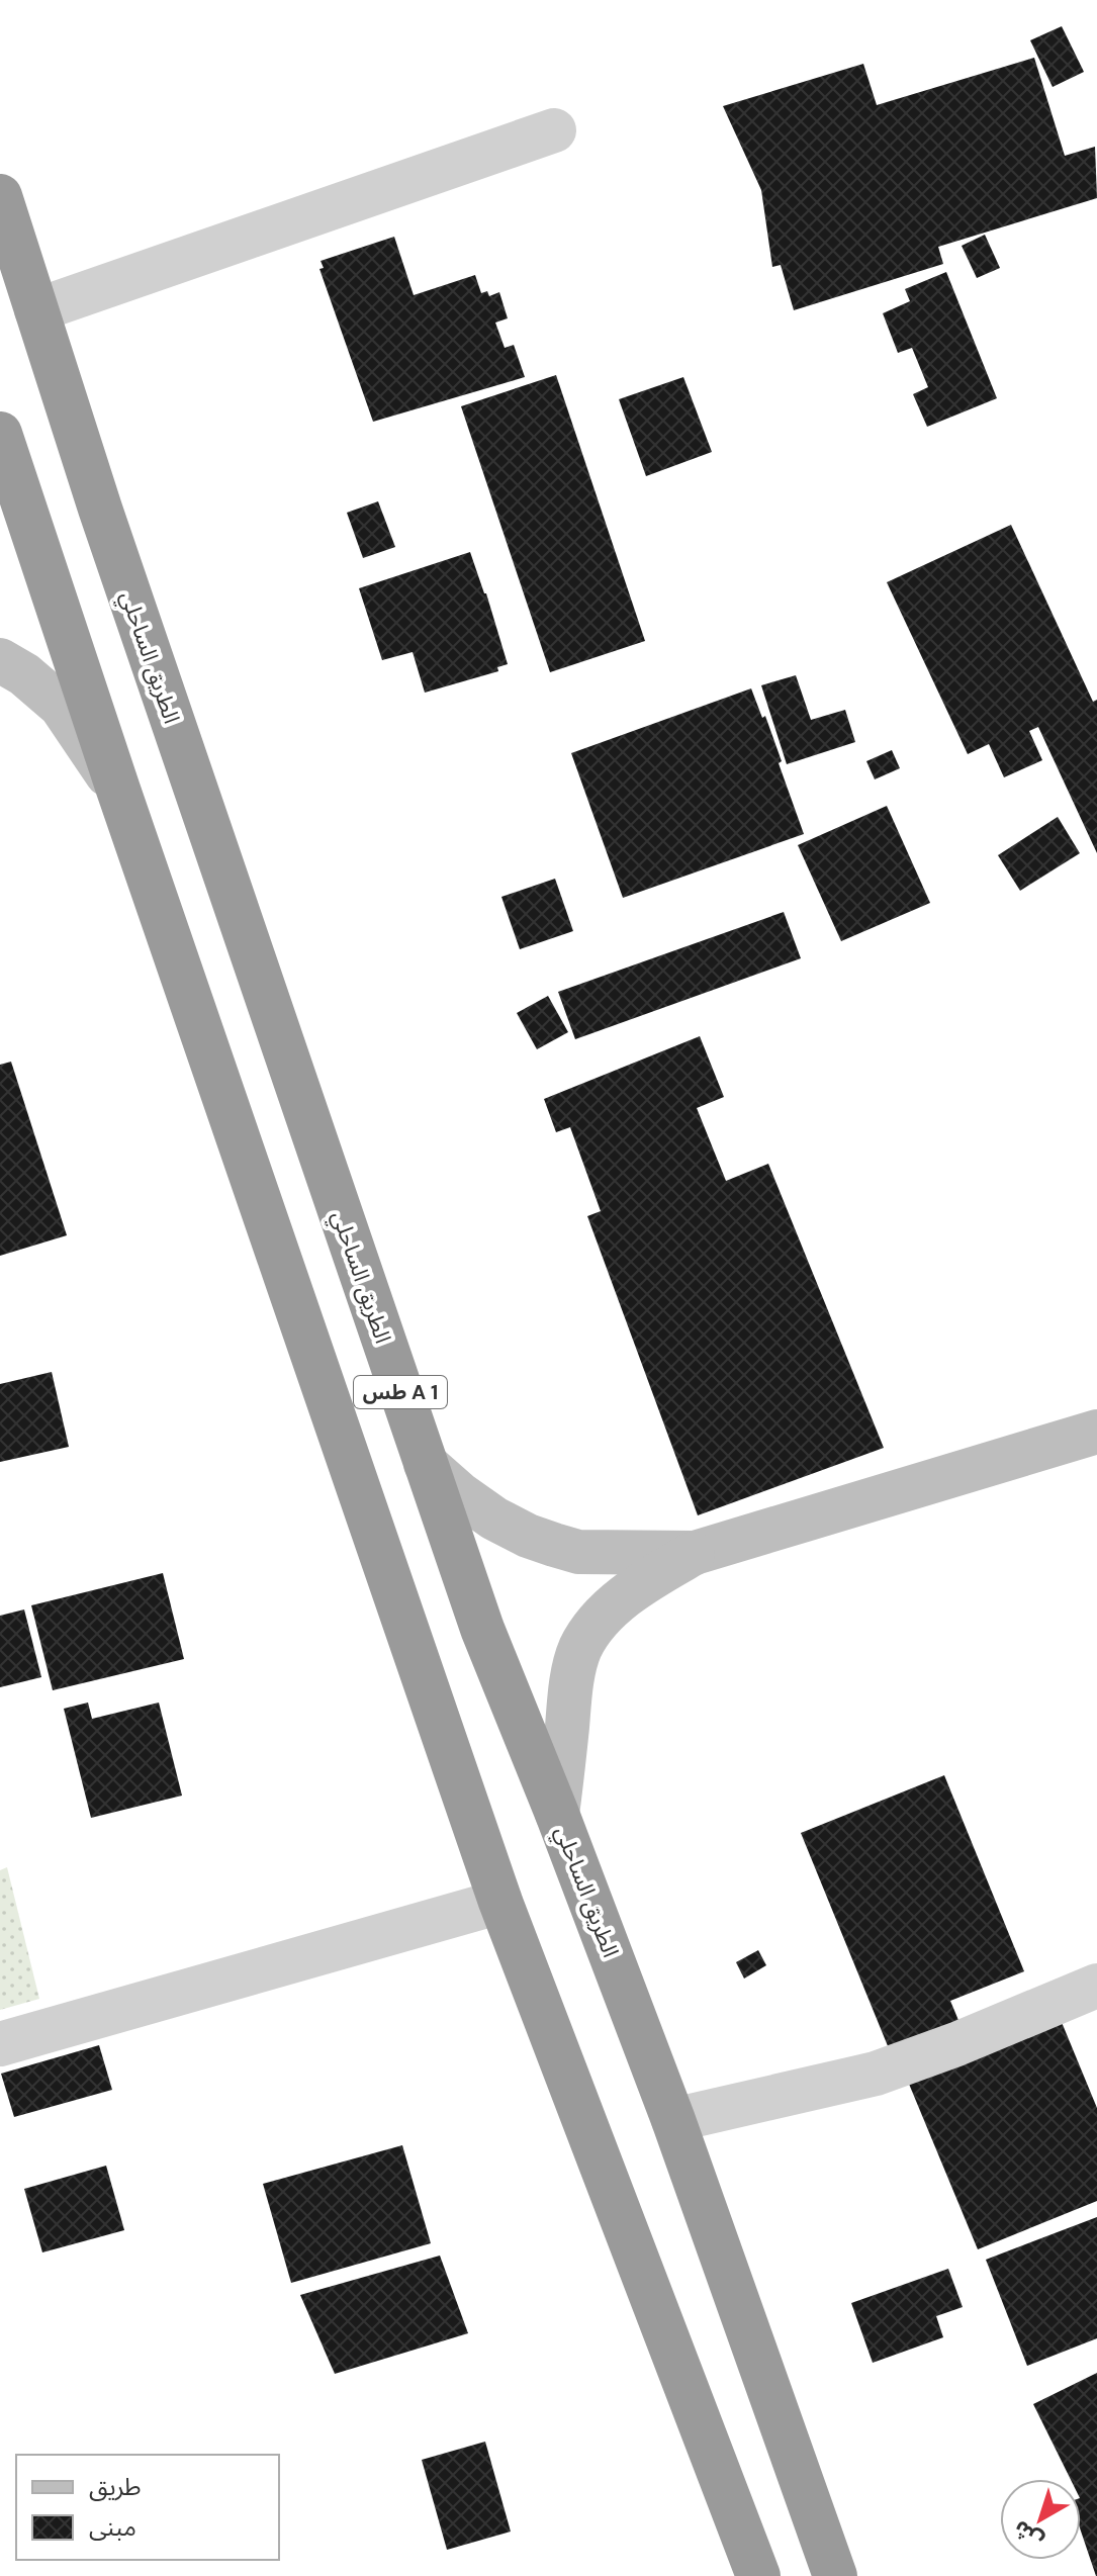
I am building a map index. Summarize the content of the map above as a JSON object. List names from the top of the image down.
{
  "streets": {
    "highway": ["الطريق الساحلي", "طس A 1"]
  },
  "legend": ["طريق", "مبنى"],
  "north": "bottom left"
}
